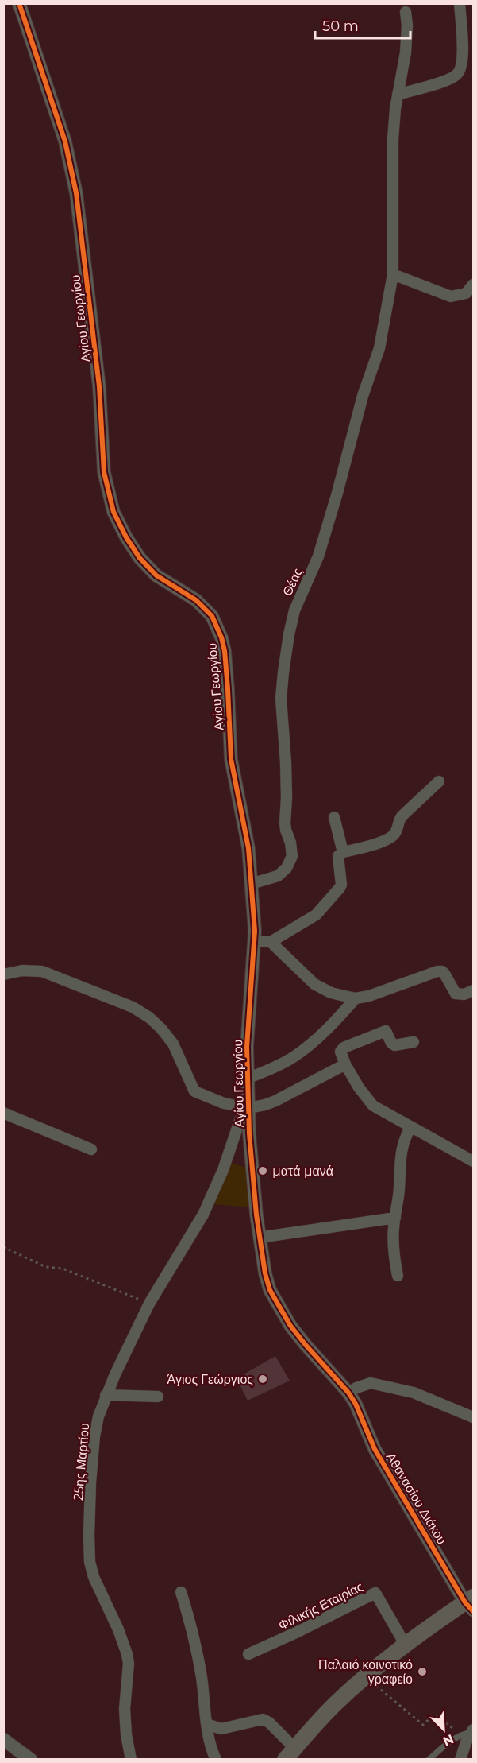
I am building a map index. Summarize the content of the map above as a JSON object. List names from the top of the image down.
{
  "streets": {
    "street": [
      "Αγίου Γεωργίου",
      "Θέας",
      "25ης Μαρτίου",
      "Αθανασίου Διάκου",
      "Φιλικής Εταιρίας"
    ]
  },
  "crossings": [
    ["Αγίου Γεωργίου", "Θέας"],
    ["Αγίου Γεωργίου", "25ης Μαρτίου"],
    ["Αγίου Γεωργίου", "Αθανασίου Διάκου"]
  ],
  "places": ["ματά μανά", "Άγιος Γεώργιος", "Παλαιό κοινοτικό γραφείο"],
  "scale_bar": "50 m",
  "north": "bottom right"
}
